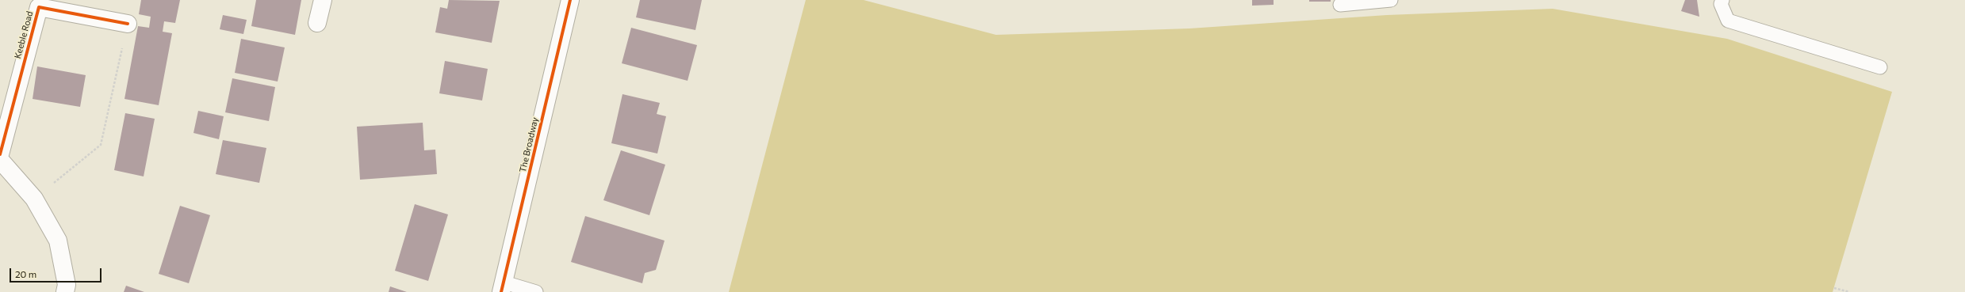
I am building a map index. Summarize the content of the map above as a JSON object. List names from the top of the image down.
{
  "streets": {
    "street": ["Keeble Road", "The Broadway"]
  },
  "scale_bar": "20 m"
}
